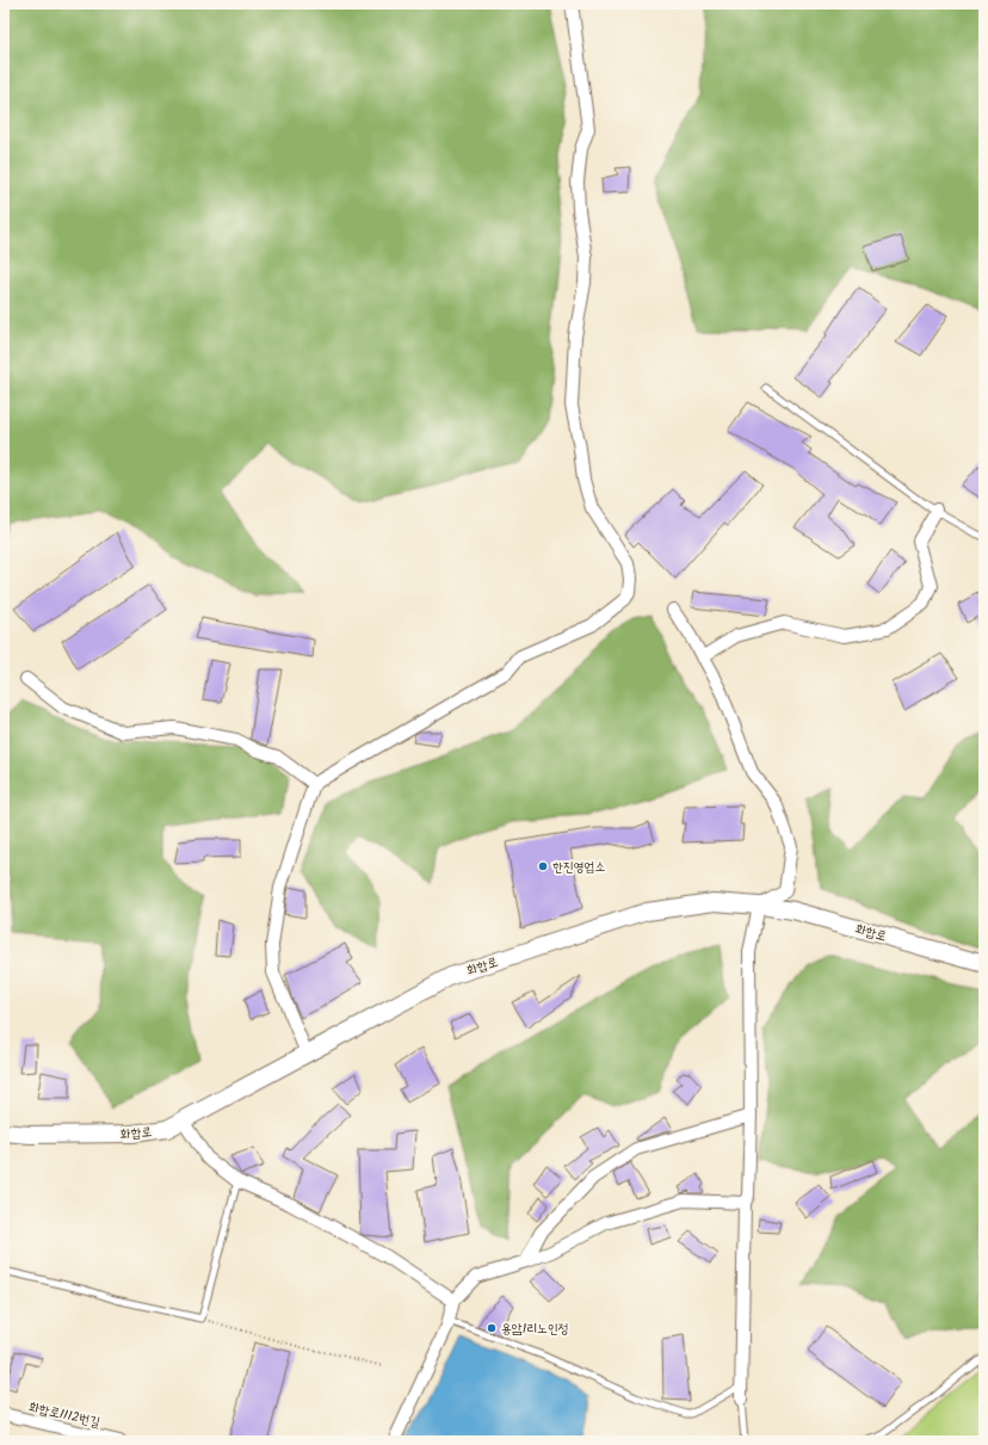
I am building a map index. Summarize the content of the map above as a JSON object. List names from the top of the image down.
{
  "streets": {
    "main road": ["화합로"],
    "street": ["화합로1112번길"]
  },
  "places": ["한진영업소", "용암1리노인정"]
}
